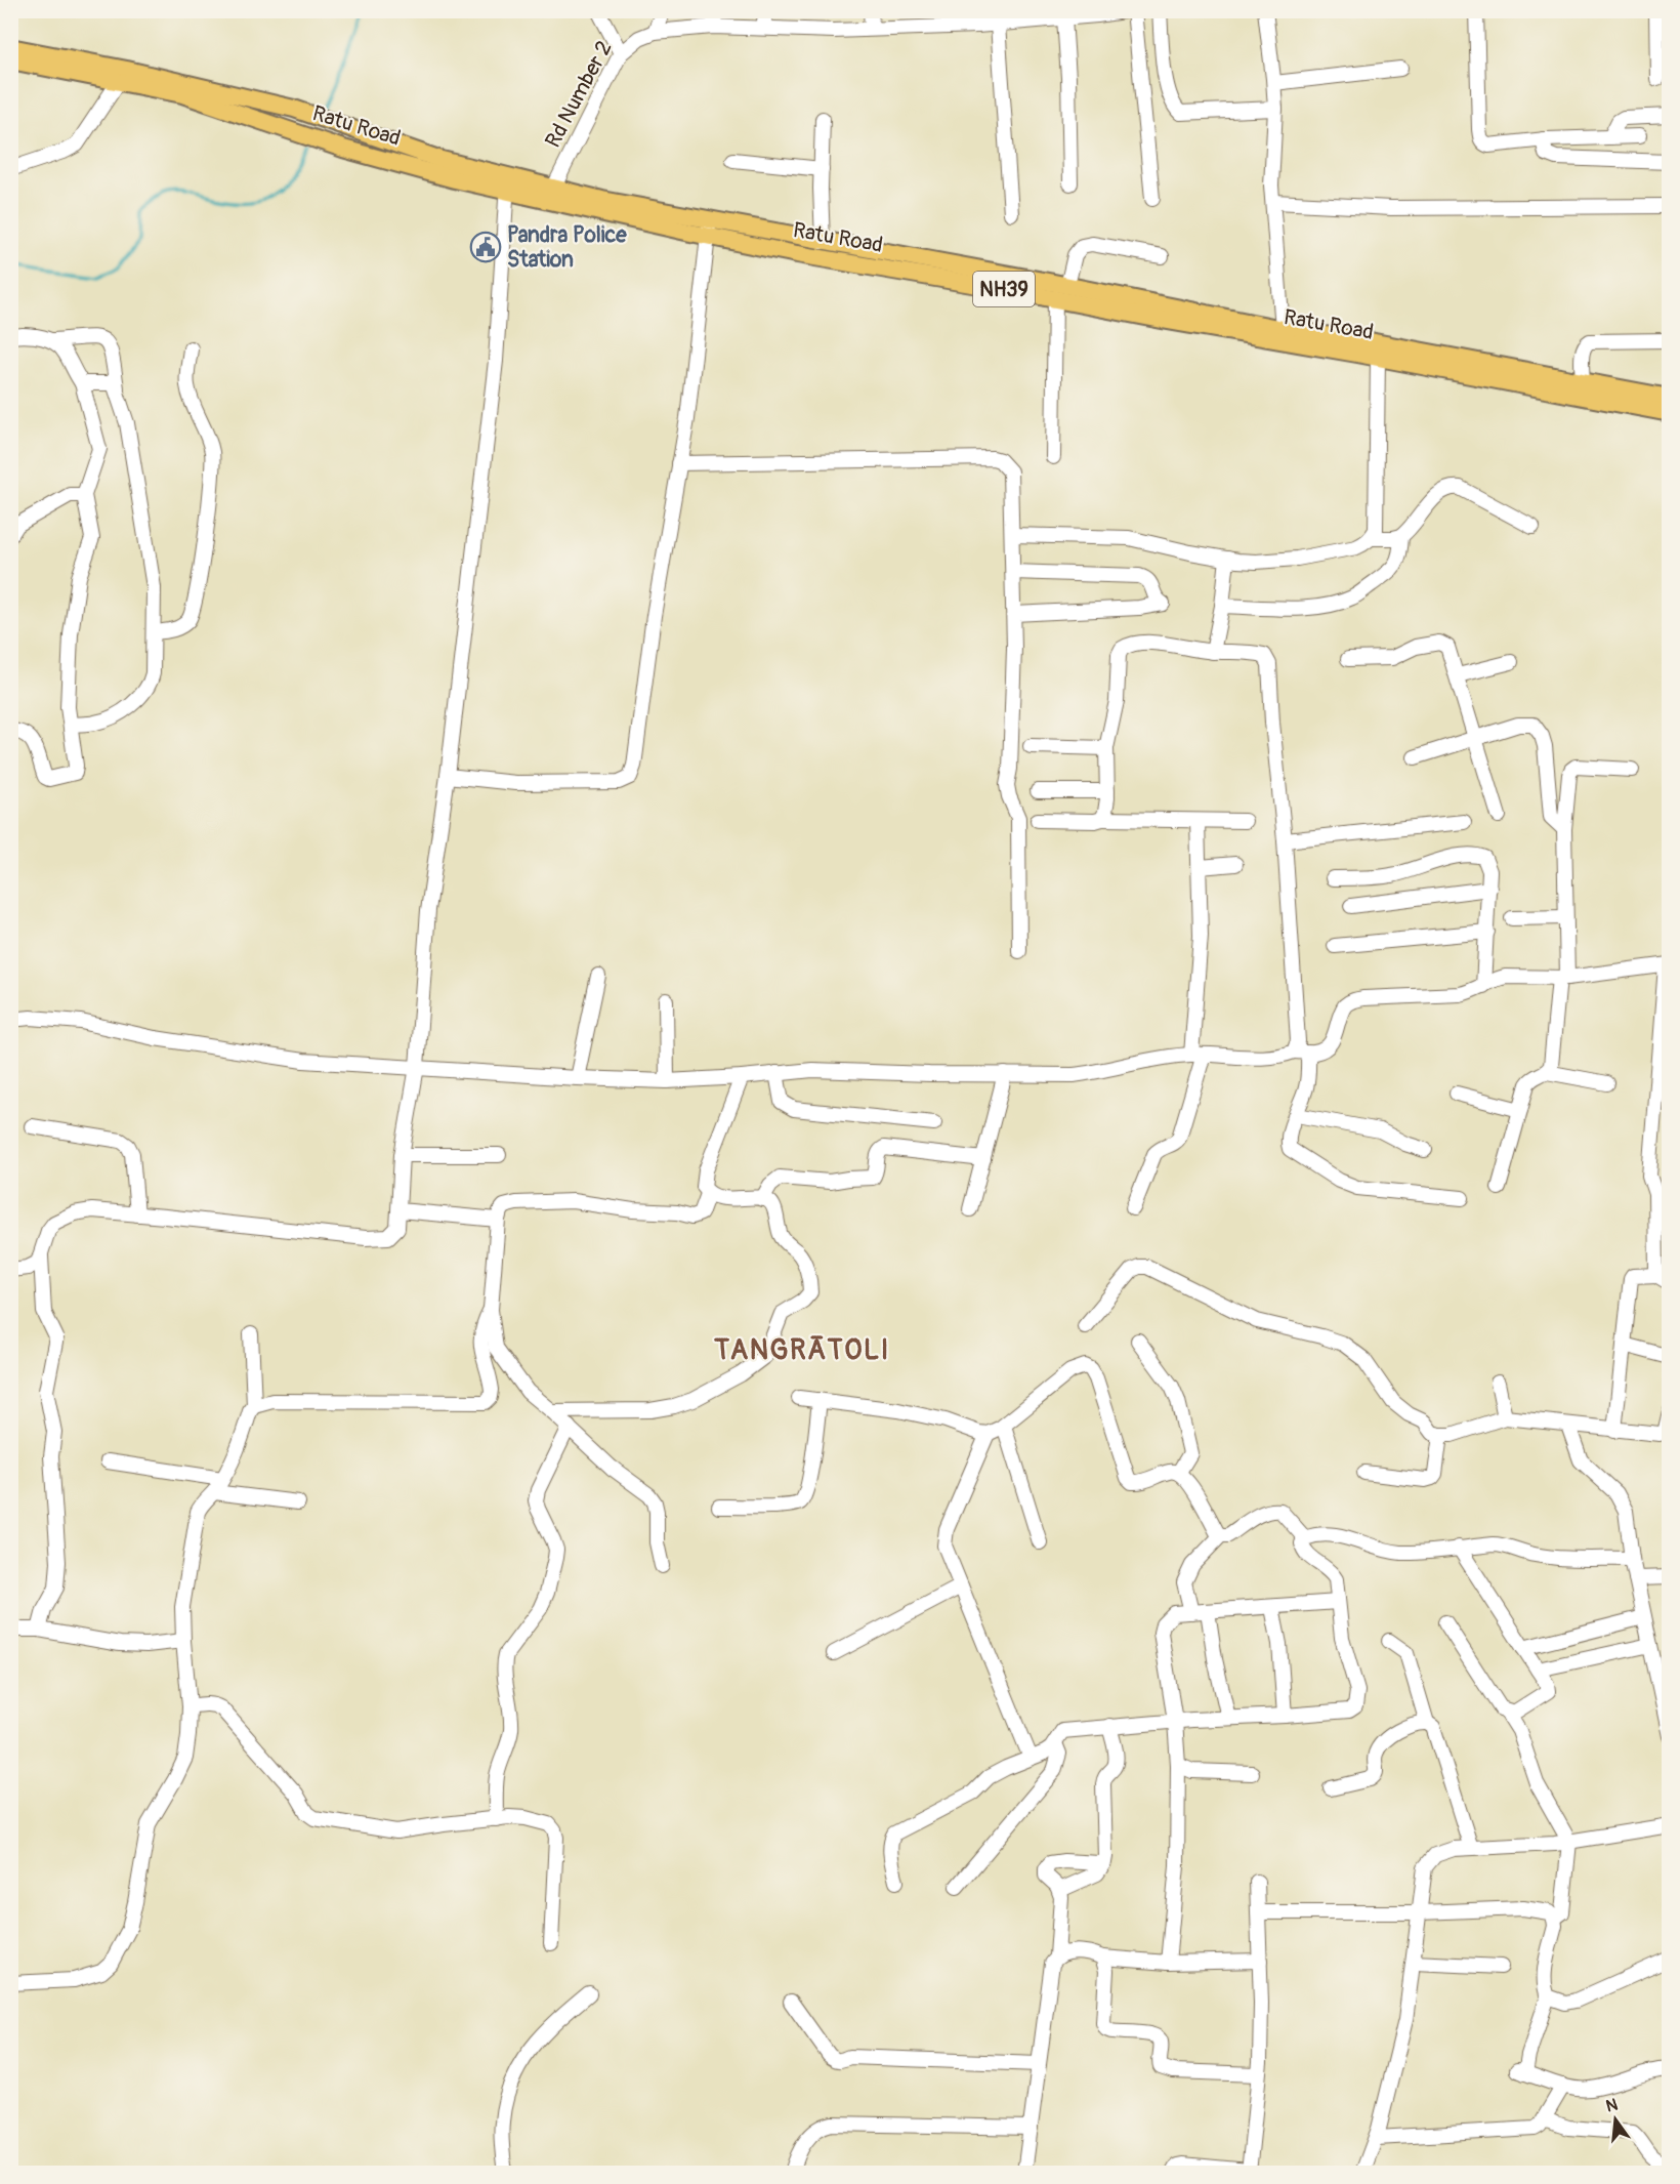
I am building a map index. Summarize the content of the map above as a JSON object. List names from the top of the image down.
{
  "streets": {
    "main road": ["Ratu Road", "NH39"],
    "street": ["Rd Number 2"]
  },
  "crossings": [
    ["Rd Number 2", "Ratu Road"]
  ],
  "districts": ["TANGRĀTOLI"],
  "places": {
    "public building": ["Pandra Police Station"]
  },
  "north": "top"
}
